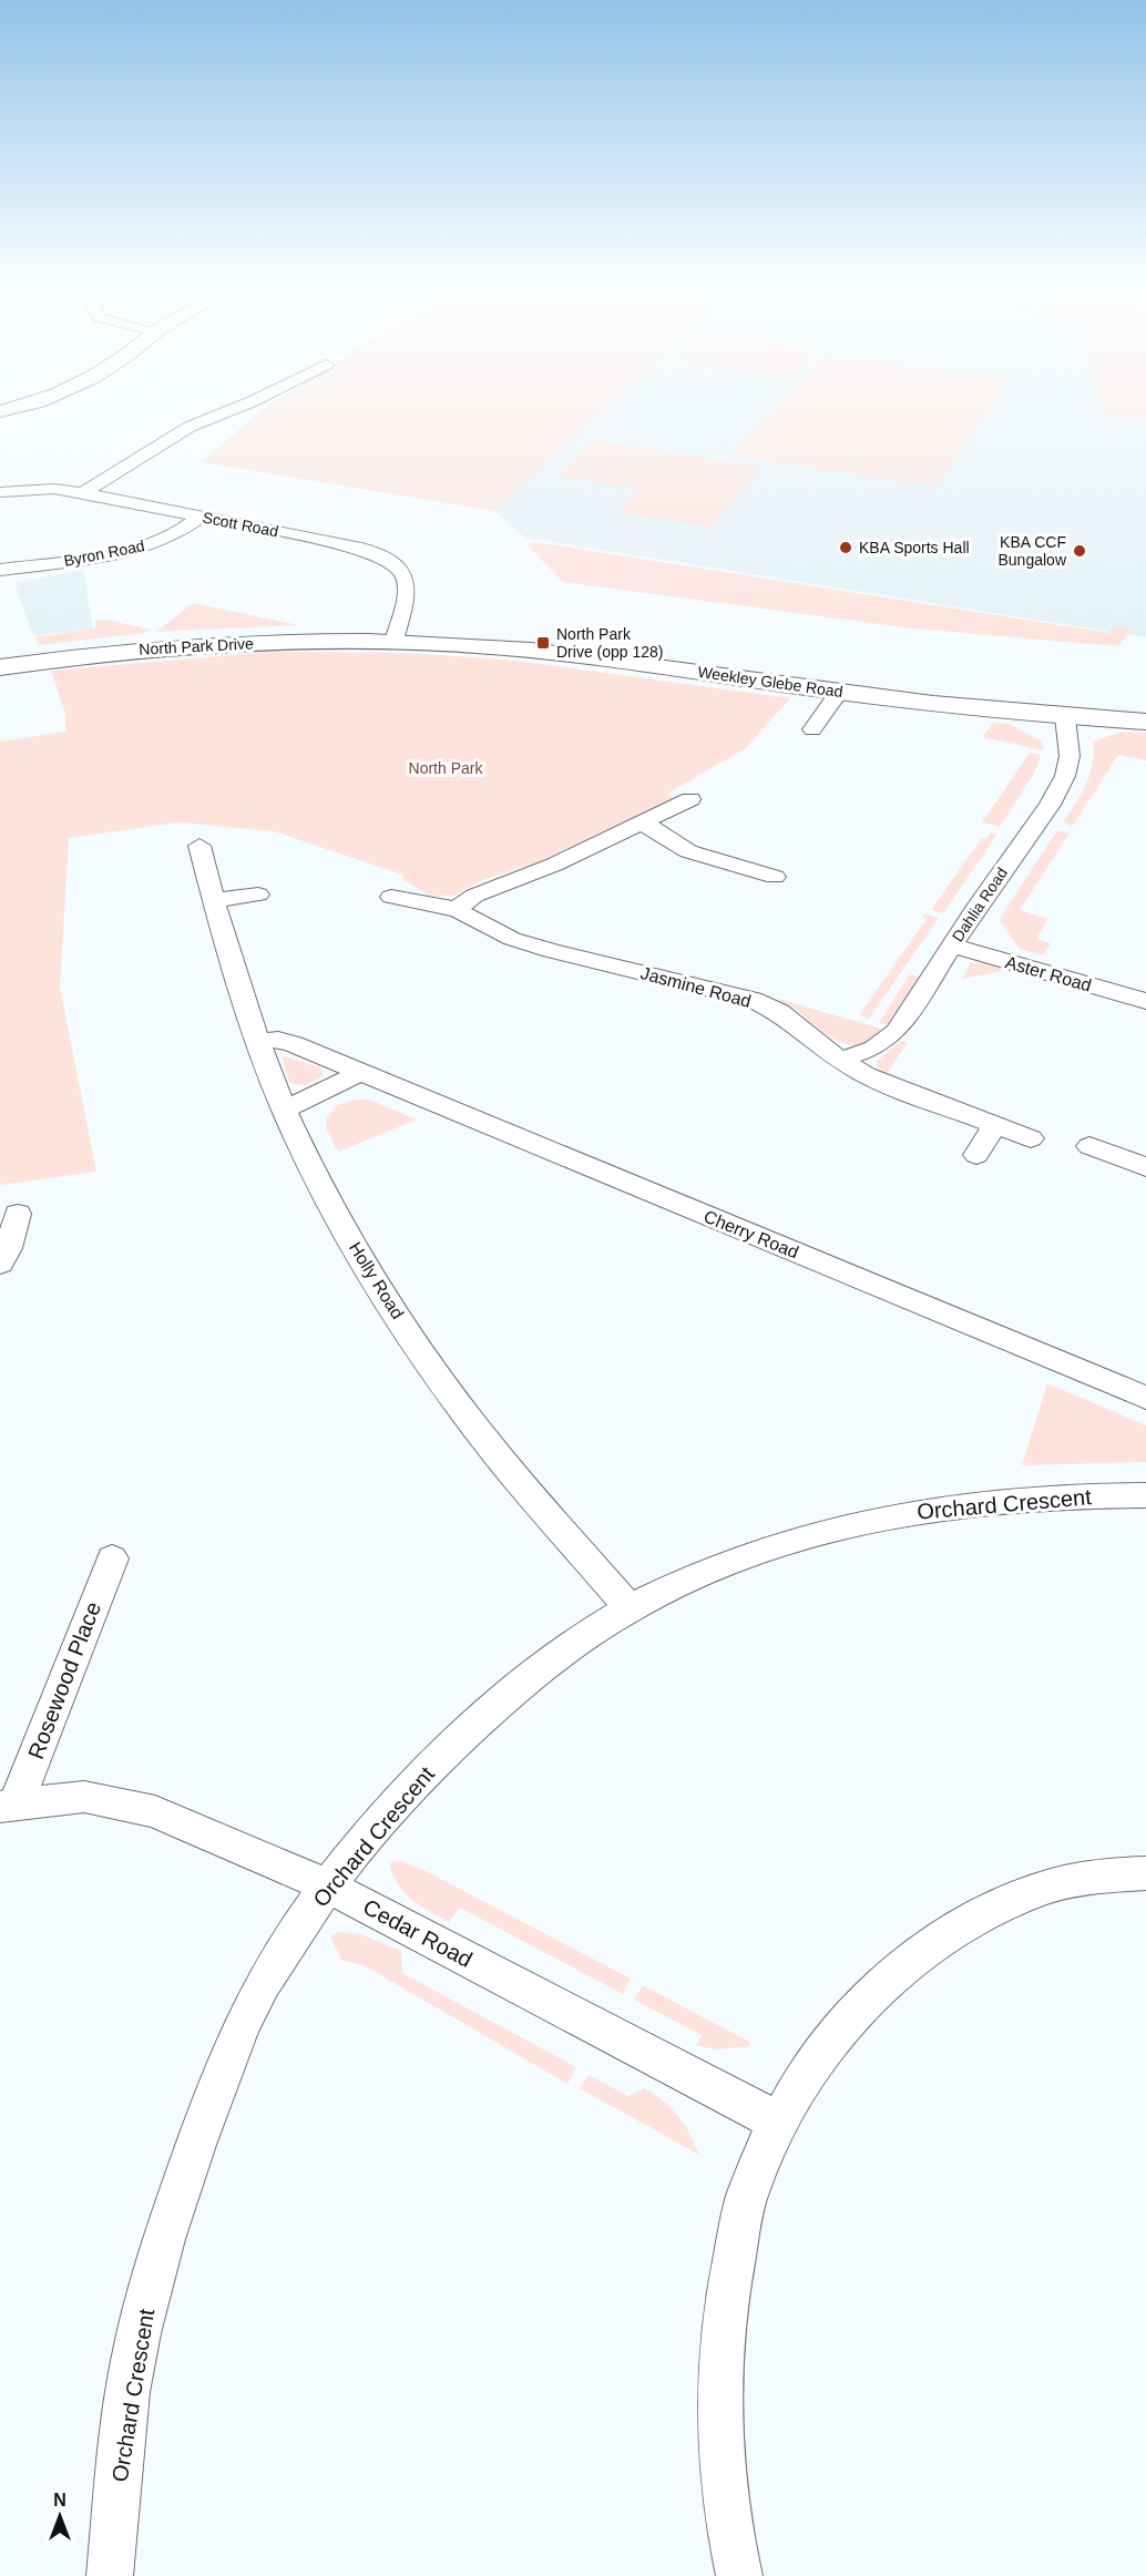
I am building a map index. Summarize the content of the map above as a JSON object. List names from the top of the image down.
{
  "streets": {
    "street": [
      "Scott Road",
      "Byron Road",
      "North Park Drive",
      "Weekley Glebe Road",
      "Dahlia Road",
      "Aster Road",
      "Jasmine Road",
      "Cherry Road",
      "Holly Road",
      "Orchard Crescent",
      "Rosewood Place",
      "Cedar Road"
    ]
  },
  "crossings": [
    ["Scott Road", "Byron Road"],
    ["Scott Road", "North Park Drive"],
    ["Scott Road", "Weekley Glebe Road"],
    ["North Park Drive", "Weekley Glebe Road"],
    ["Weekley Glebe Road", "Dahlia Road"],
    ["Dahlia Road", "Aster Road"],
    ["Dahlia Road", "Jasmine Road"],
    ["Cherry Road", "Holly Road"],
    ["Holly Road", "Orchard Crescent"],
    ["Orchard Crescent", "Cedar Road"],
    ["Rosewood Place", "Cedar Road"]
  ],
  "parks": ["North Park"],
  "places": {
    "other": ["KBA Sports Hall", "KBA CCF Bungalow"],
    "transit": ["North Park Drive (opp 128)"]
  },
  "north": "top"
}
